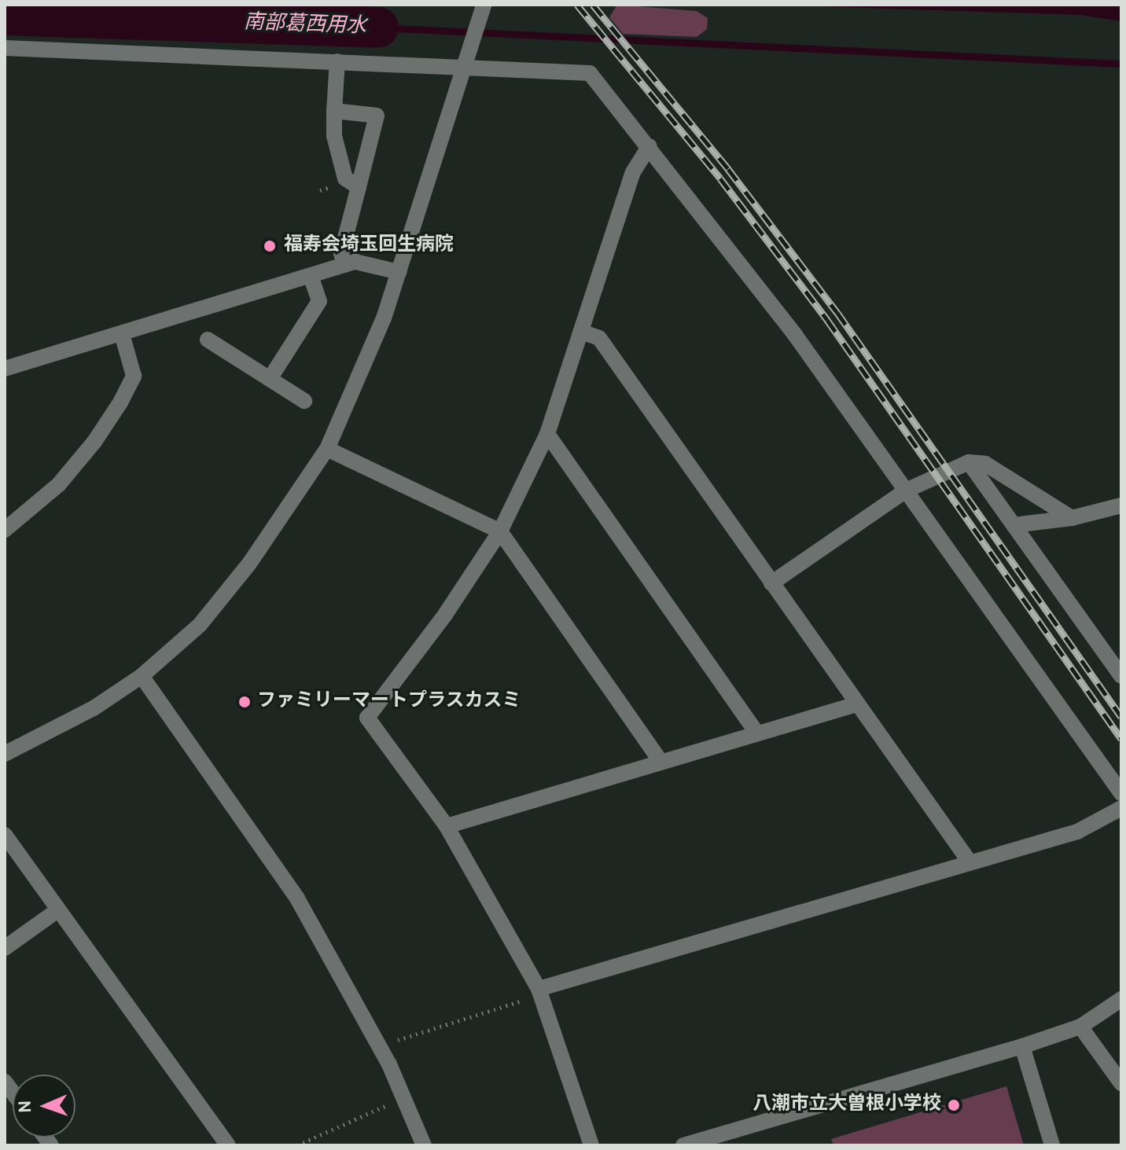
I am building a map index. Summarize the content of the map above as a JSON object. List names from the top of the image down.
{
  "water": ["南部葛西用水"],
  "places": ["福寿会埼玉回生病院", "ファミリーマートプラスカスミ", "八潮市立大曽根小学校"],
  "north": "left"
}
